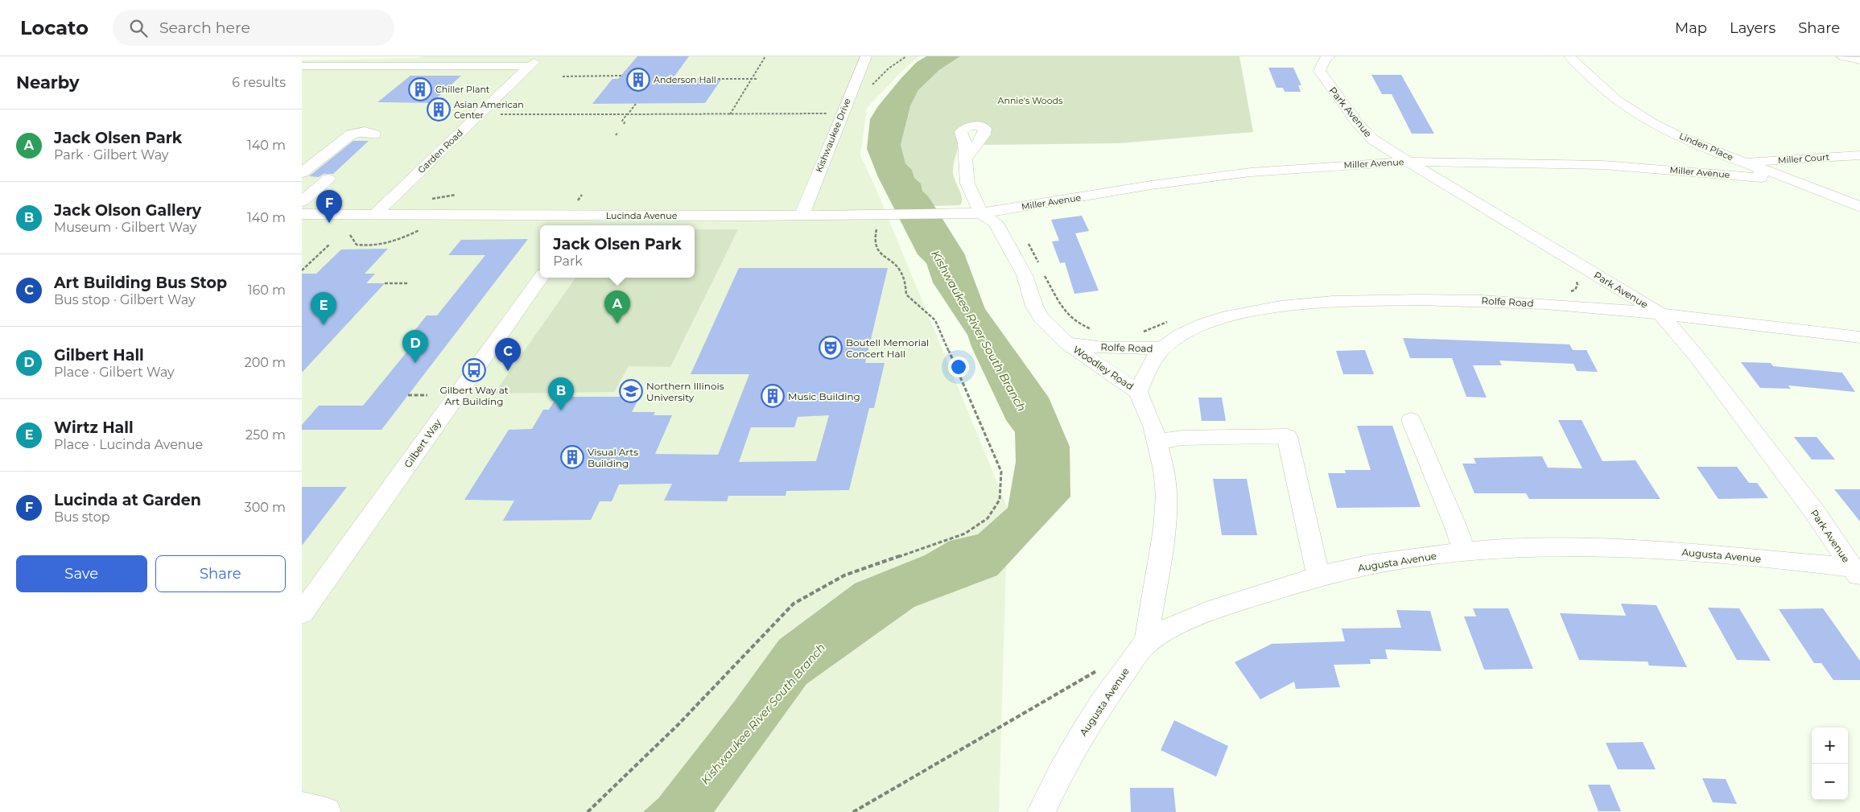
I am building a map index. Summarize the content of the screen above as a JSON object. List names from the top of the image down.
{
  "streets": {
    "street": [
      "Park Avenue",
      "Kishwaukee Drive",
      "Linden Place",
      "Garden Road",
      "Miller Court",
      "Miller Avenue",
      "Lucinda Avenue",
      "Rolfe Road",
      "Woodley Road",
      "Gilbert Way",
      "Augusta Avenue"
    ]
  },
  "crossings": [
    ["Park Avenue", "Miller Avenue"],
    ["Park Avenue", "Rolfe Road"],
    ["Park Avenue", "Augusta Avenue"],
    ["Kishwaukee Drive", "Lucinda Avenue"],
    ["Linden Place", "Miller Court"],
    ["Linden Place", "Miller Avenue"],
    ["Garden Road", "Lucinda Avenue"],
    ["Miller Avenue", "Lucinda Avenue"],
    ["Miller Avenue", "Woodley Road"],
    ["Lucinda Avenue", "Woodley Road"],
    ["Rolfe Road", "Woodley Road"],
    ["Woodley Road", "Augusta Avenue"]
  ],
  "water": ["Kishwaukee River South Branch"],
  "parks": ["Annie's Woods"],
  "places": {
    "building": [
      "Anderson Hall",
      "Chiller Plant",
      "Asian American Center",
      "Music Building",
      "Visual Arts Building"
    ],
    "theatre": ["Boutell Memorial Concert Hall"],
    "bus stop": ["Gilbert Way at Art Building"],
    "school or university": ["Northern Illinois University"]
  },
  "page": {
    "header": "Locato",
    "search": "Search here",
    "nav": ["Map", "Layers", "Share"],
    "heading": ["Nearby", "6 results"],
    "list": [
      {
        "mark": "A",
        "name": "Jack Olsen Park",
        "note": "Park · Gilbert Way",
        "value": "140 m"
      },
      {
        "mark": "B",
        "name": "Jack Olson Gallery",
        "note": "Museum · Gilbert Way",
        "value": "140 m"
      },
      {
        "mark": "C",
        "name": "Art Building Bus Stop",
        "note": "Bus stop · Gilbert Way",
        "value": "160 m"
      },
      {
        "mark": "D",
        "name": "Gilbert Hall",
        "note": "Place · Gilbert Way",
        "value": "200 m"
      },
      {
        "mark": "E",
        "name": "Wirtz Hall",
        "note": "Place · Lucinda Avenue",
        "value": "250 m"
      },
      {
        "mark": "F",
        "name": "Lucinda at Garden",
        "note": "Bus stop",
        "value": "300 m"
      }
    ],
    "pins": [
      "F",
      "A",
      "E",
      "D",
      "C",
      "B"
    ],
    "popup": ["Jack Olsen Park", "Park"],
    "buttons": ["Save", "Share"],
    "map_buttons": ["+", "−"]
  }
}
